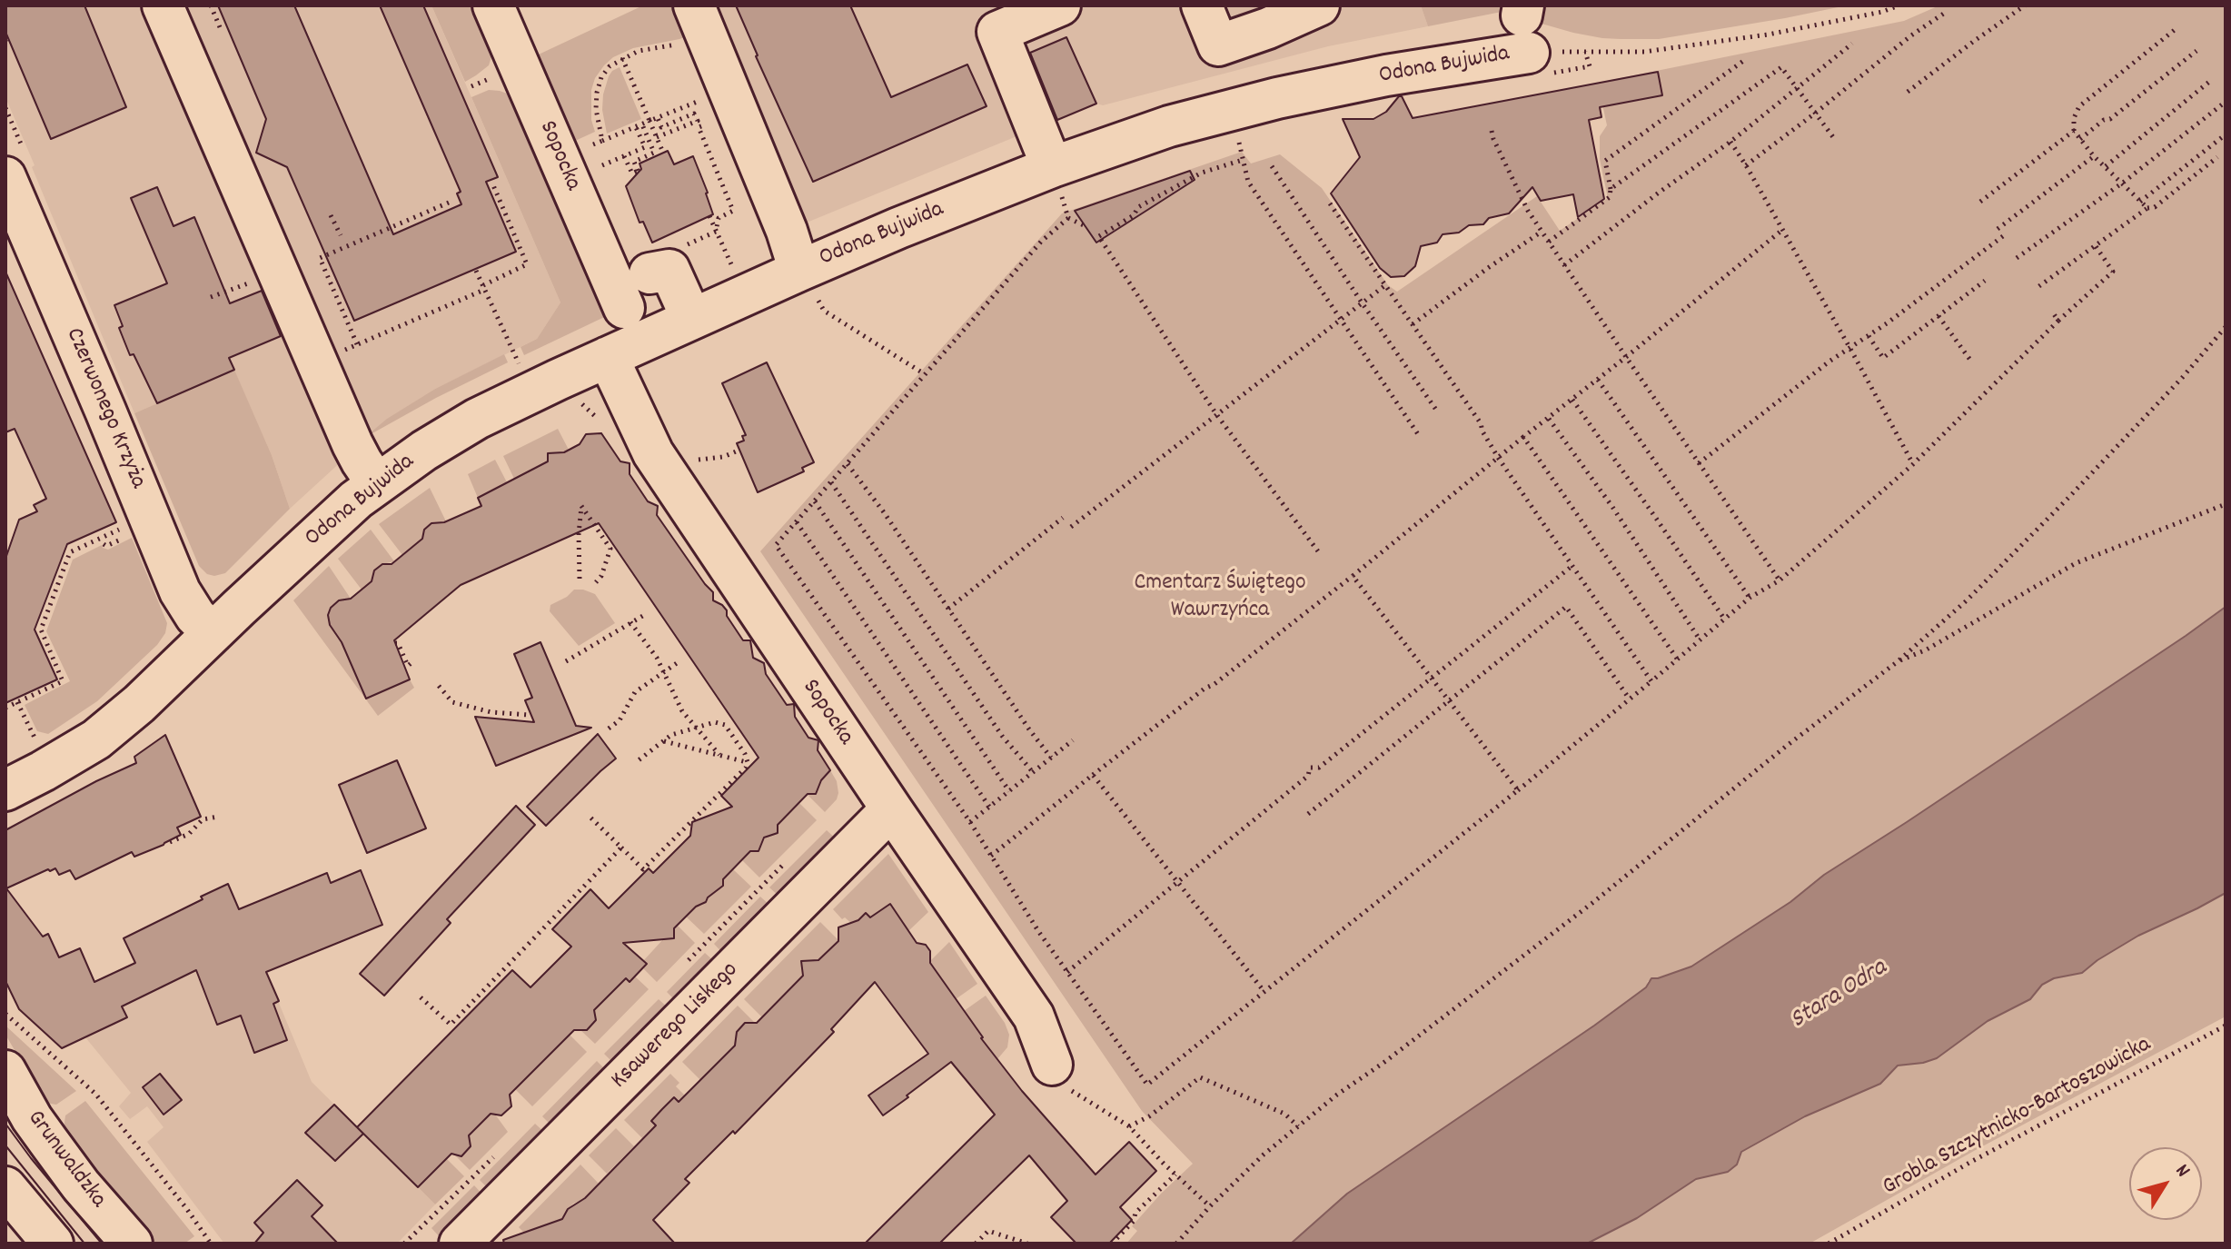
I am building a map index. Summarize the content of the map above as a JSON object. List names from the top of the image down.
{
  "streets": {
    "street": [
      "Odona Bujwida",
      "Sopocka",
      "Czerwonego Krzyża",
      "Ksawerego Liskego",
      "Grunwaldzka"
    ],
    "path": ["Grobla Szczytnicko-Bartoszowicka"]
  },
  "crossings": [
    ["Odona Bujwida", "Sopocka"],
    ["Odona Bujwida", "Czerwonego Krzyża"],
    ["Sopocka", "Ksawerego Liskego"]
  ],
  "water": ["Stara Odra"],
  "parks": ["Cmentarz Świętego Wawrzyńca"],
  "north": "top right"
}
